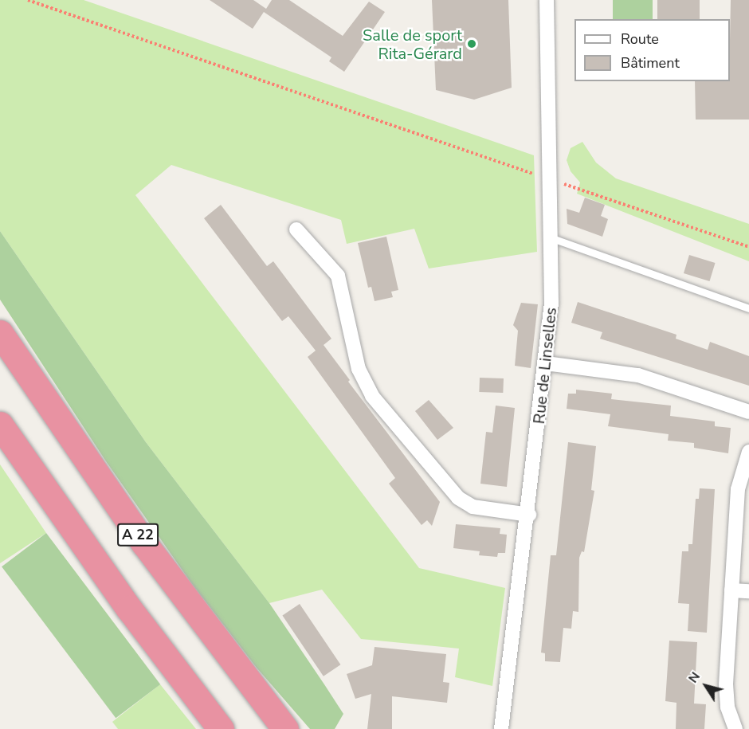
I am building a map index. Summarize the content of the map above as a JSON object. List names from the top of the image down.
{
  "streets": {
    "highway": ["A 22"],
    "street": ["Rue de Linselles"]
  },
  "places": ["Salle de sport Rita-Gérard"],
  "legend": ["Route", "Bâtiment"],
  "north": "top left"
}
